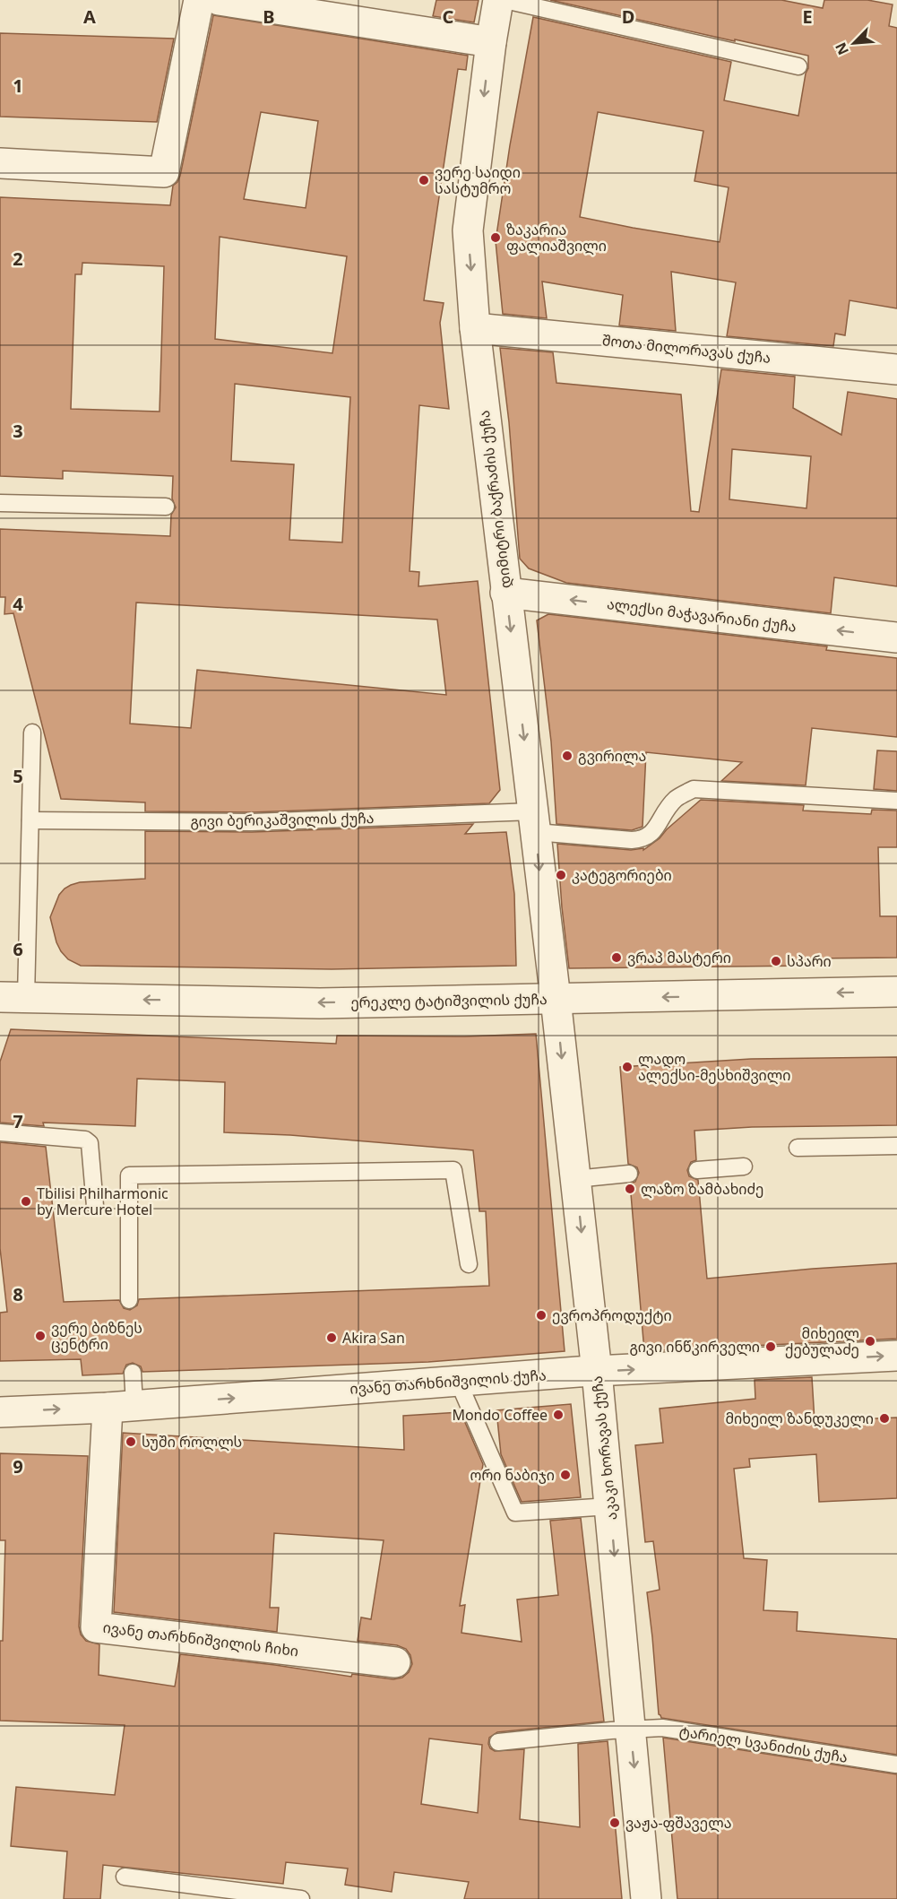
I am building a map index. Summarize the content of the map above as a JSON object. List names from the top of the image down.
{
  "streets": {
    "street": [
      "შოთა მილორავას ქუჩა",
      "დიმიტრი ბაქრაძის ქუჩა",
      "ალექსი მაჭავარიანი ქუჩა",
      "ერეკლე ტატიშვილის ქუჩა",
      "ივანე თარხნიშვილის ქუჩა",
      "აკაკი ხორავას ქუჩა",
      "ივანე თარხნიშვილის ჩიხი"
    ],
    "lane": ["გივი ბერიკაშვილის ქუჩა", "ტარიელ სვანიძის ქუჩა"]
  },
  "crossings": [
    ["შოთა მილორავას ქუჩა", "დიმიტრი ბაქრაძის ქუჩა"],
    ["დიმიტრი ბაქრაძის ქუჩა", "ალექსი მაჭავარიანი ქუჩა"],
    ["დიმიტრი ბაქრაძის ქუჩა", "გივი ბერიკაშვილის ქუჩა"],
    ["დიმიტრი ბაქრაძის ქუჩა", "ერეკლე ტატიშვილის ქუჩა"],
    ["დიმიტრი ბაქრაძის ქუჩა", "აკაკი ხორავას ქუჩა"],
    ["ერეკლე ტატიშვილის ქუჩა", "აკაკი ხორავას ქუჩა"],
    ["ივანე თარხნიშვილის ქუჩა", "აკაკი ხორავას ქუჩა"],
    ["ივანე თარხნიშვილის ქუჩა", "ივანე თარხნიშვილის ჩიხი"],
    ["აკაკი ხორავას ქუჩა", "ტარიელ სვანიძის ქუჩა"]
  ],
  "one_way": [
    "დიმიტრი ბაქრაძის ქუჩა",
    "ალექსი მაჭავარიანი ქუჩა",
    "ერეკლე ტატიშვილის ქუჩა",
    "ივანე თარხნიშვილის ქუჩა",
    "აკაკი ხორავას ქუჩა"
  ],
  "places": [
    "ვერე საიდი სასტუმრო",
    "ზაკარია ფალიაშვილი",
    "გვირილა",
    "კატეგორიები",
    "ვრაპ მასტერი",
    "სპარი",
    "ლადო ალექსი-მესხიშვილი",
    "ლაზო ზამბახიძე",
    "Tbilisi Philharmonic by Mercure Hotel",
    "ევროპროდუქტი",
    "ვერე ბიზნეს ცენტრი",
    "Akira San",
    "მიხეილ ქებულაძე",
    "გივი ინწკირველი",
    "Mondo Coffee",
    "მიხეილ ზანდუკელი",
    "სუში როლლს",
    "ორი ნაბიჯი",
    "ვაჟა-ფშაველა"
  ],
  "north": "bottom left",
  "grid": {
    "columns": [
      "A",
      "B",
      "C",
      "D",
      "E"
    ],
    "rows": [
      "1",
      "2",
      "3",
      "4",
      "5",
      "6",
      "7",
      "8",
      "9"
    ]
  }
}
